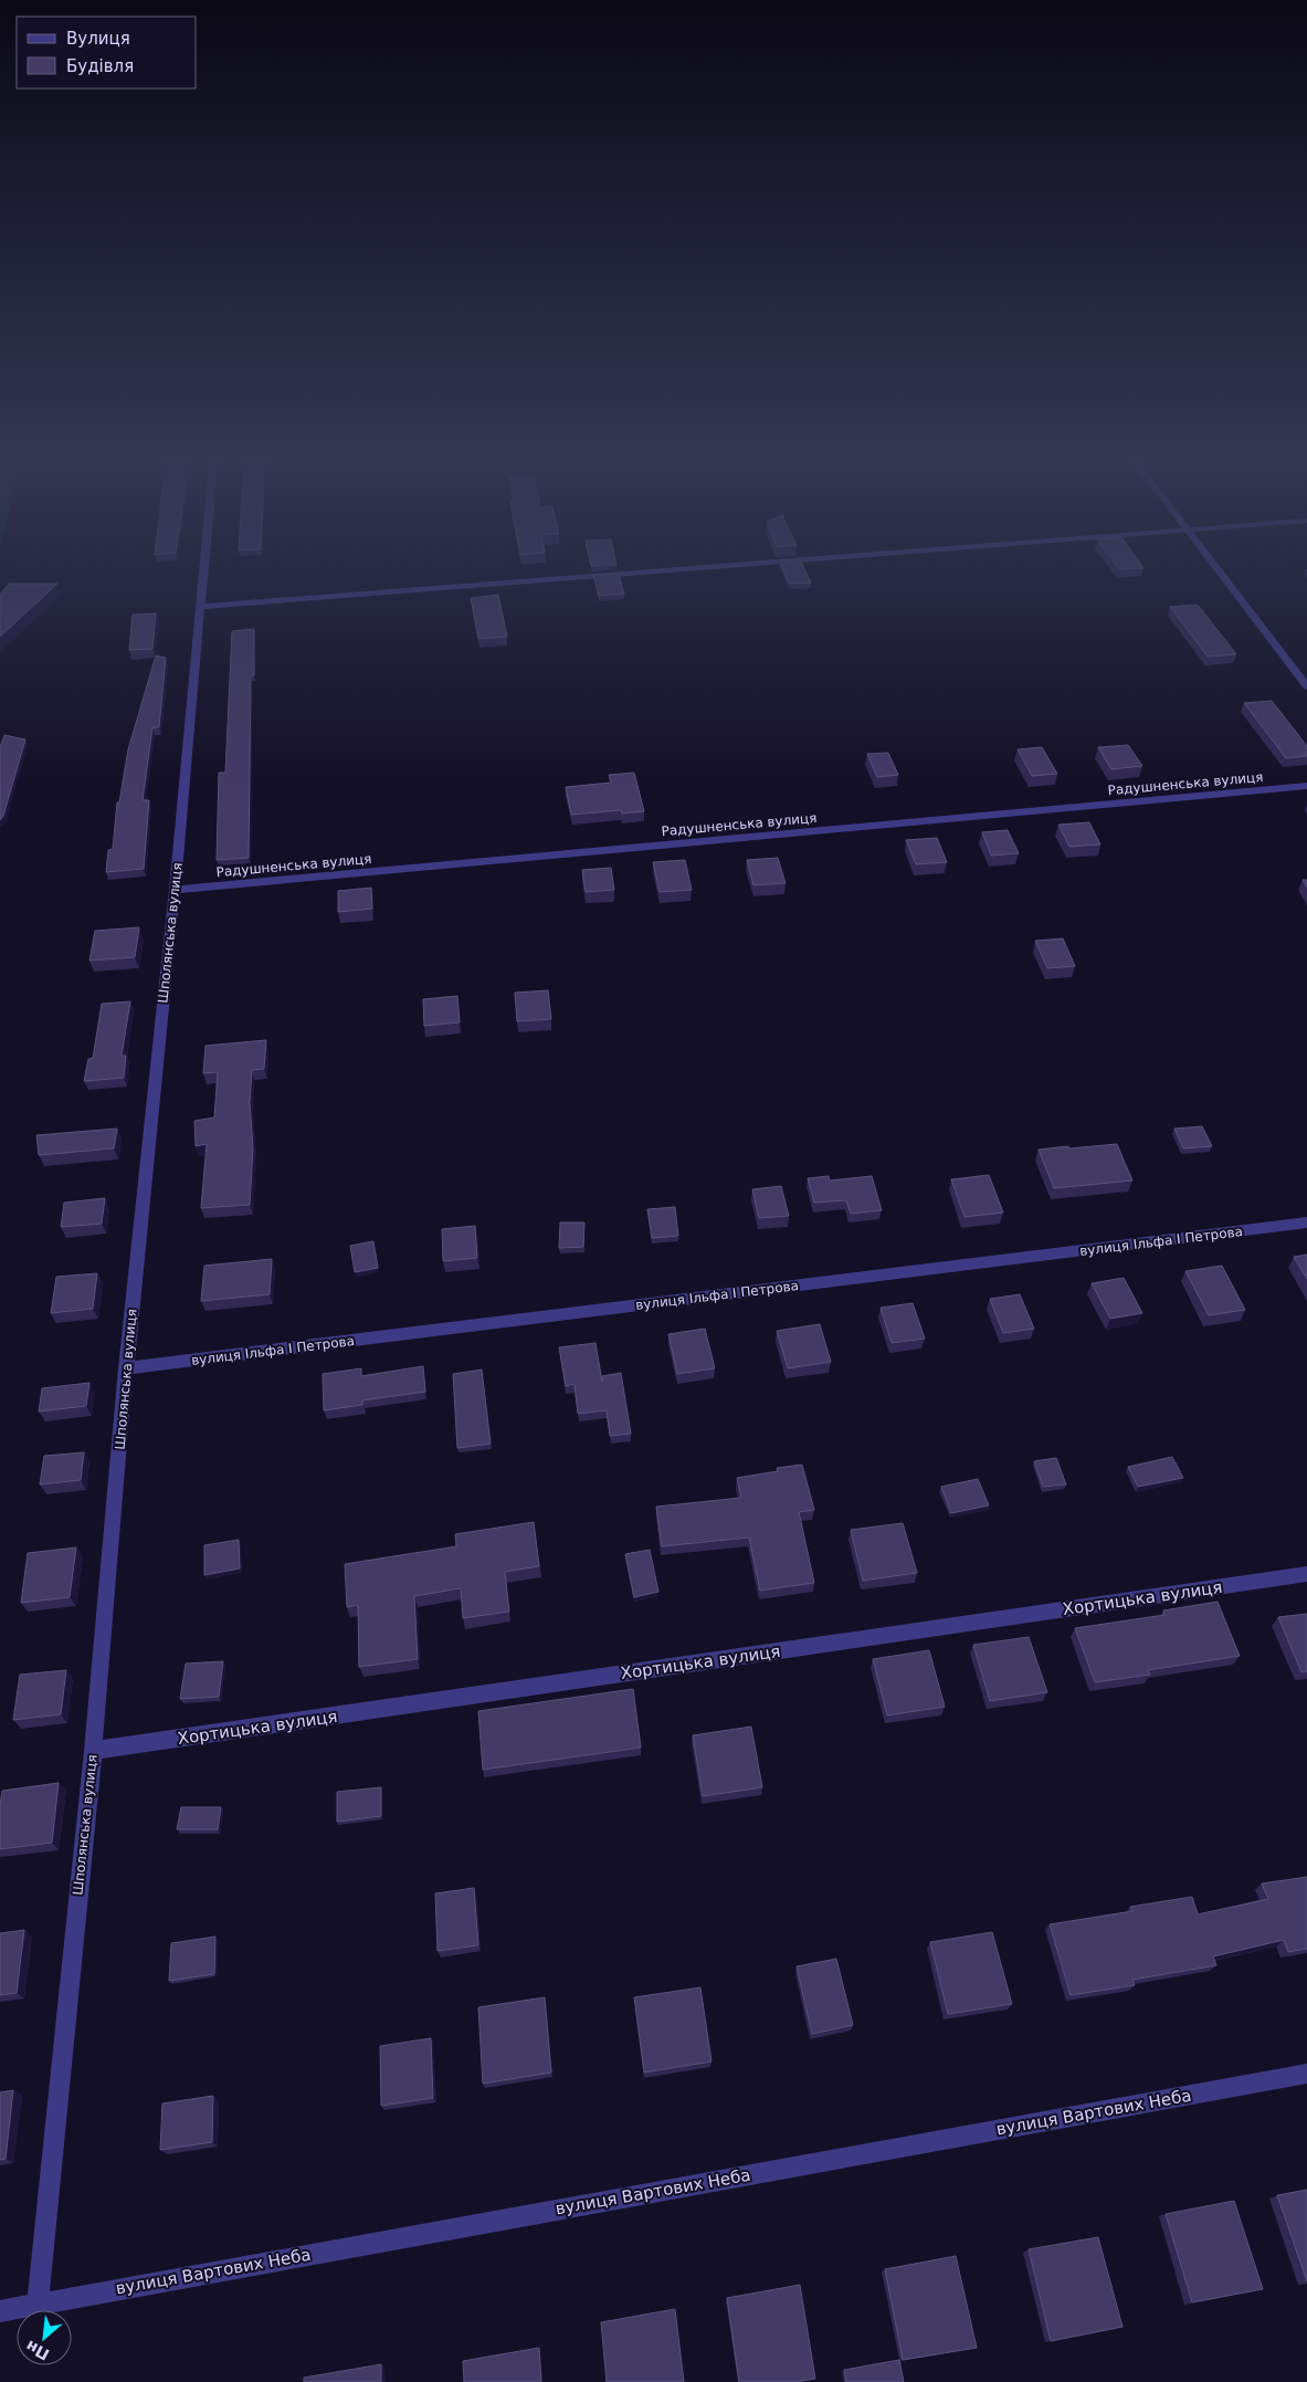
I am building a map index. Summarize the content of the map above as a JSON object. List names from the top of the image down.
{
  "streets": {
    "street": [
      "Радушненська вулиця",
      "Шполянська вулиця",
      "вулиця Ільфа І Петрова",
      "Хортицька вулиця",
      "вулиця Вартових Неба"
    ]
  },
  "crossings": [
    ["Радушненська вулиця", "Шполянська вулиця"],
    ["Шполянська вулиця", "вулиця Ільфа І Петрова"],
    ["Шполянська вулиця", "Хортицька вулиця"],
    ["Шполянська вулиця", "вулиця Вартових Неба"]
  ],
  "legend": ["Вулиця", "Будівля"],
  "north": "bottom left"
}
